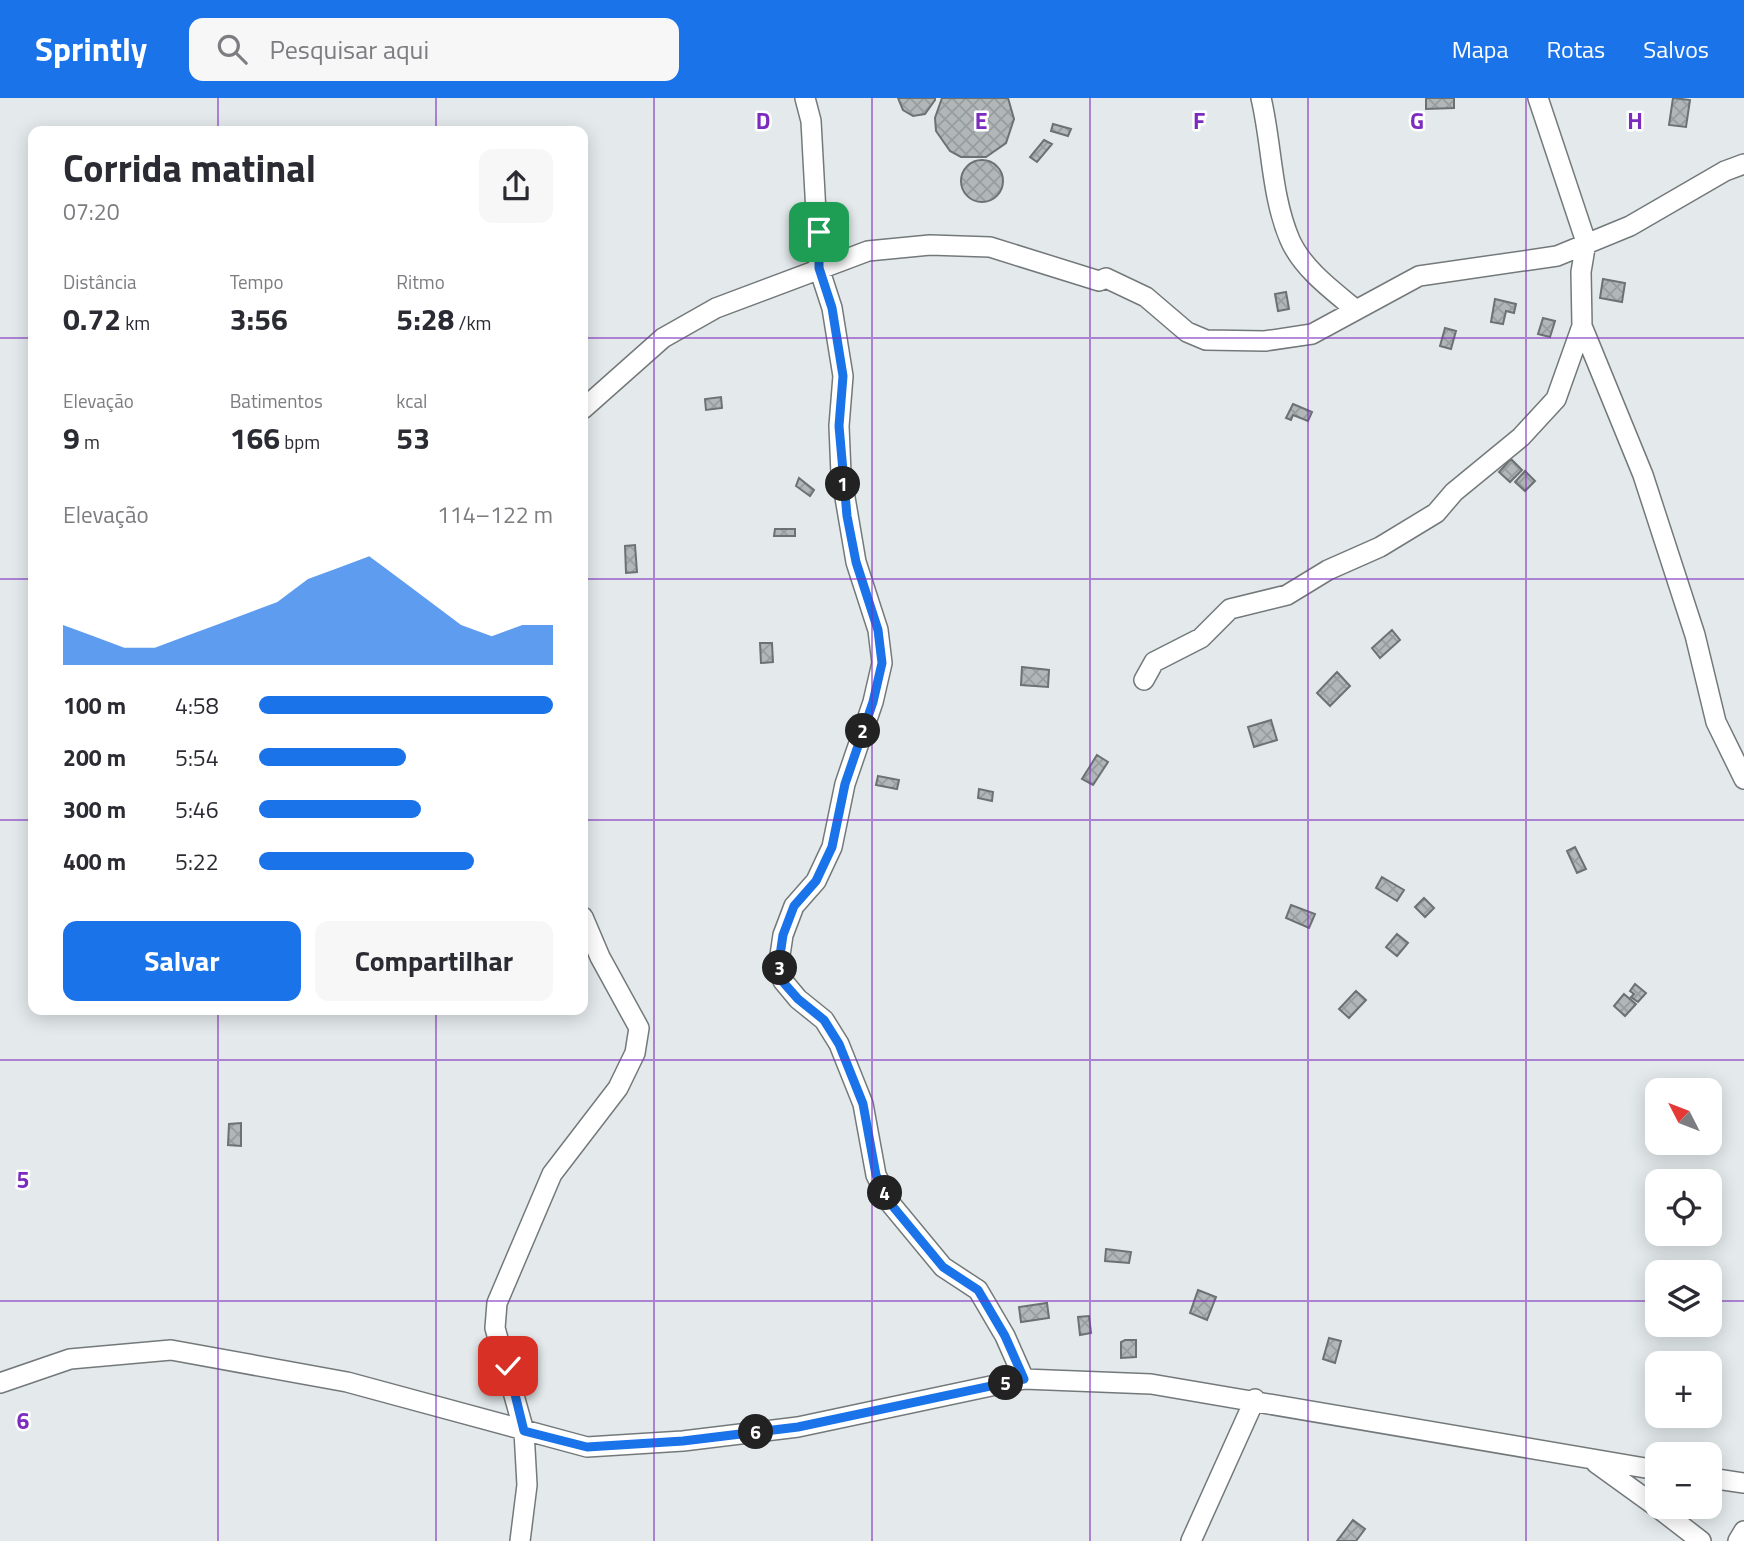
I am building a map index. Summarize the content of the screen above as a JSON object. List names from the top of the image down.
{
  "north": "top left",
  "page": {
    "header": "Sprintly",
    "search": "Pesquisar aqui",
    "nav": ["Mapa", "Rotas", "Salvos"],
    "heading": ["Corrida matinal", "07:20"],
    "stats": [
      ["Distância", "0.72 km"],
      ["Tempo", "3:56"],
      ["Ritmo", "5:28 /km"],
      ["Elevação", "9 m"],
      ["Batimentos", "166 bpm"],
      ["kcal", "53"]
    ],
    "pins": [
      "1",
      "2",
      "3",
      "4",
      "5",
      "6"
    ],
    "chart": ["Elevação", "114–122 m"],
    "list": [
      {
        "name": "100 m",
        "note": "4:58"
      },
      {
        "name": "200 m",
        "note": "5:54"
      },
      {
        "name": "300 m",
        "note": "5:46"
      },
      {
        "name": "400 m",
        "note": "5:22"
      }
    ],
    "buttons": ["Salvar", "Compartilhar"],
    "map_buttons": ["+", "−"]
  },
  "grid": {
    "columns": [
      "D",
      "E",
      "F",
      "G",
      "H"
    ],
    "rows": ["5", "6"]
  }
}
